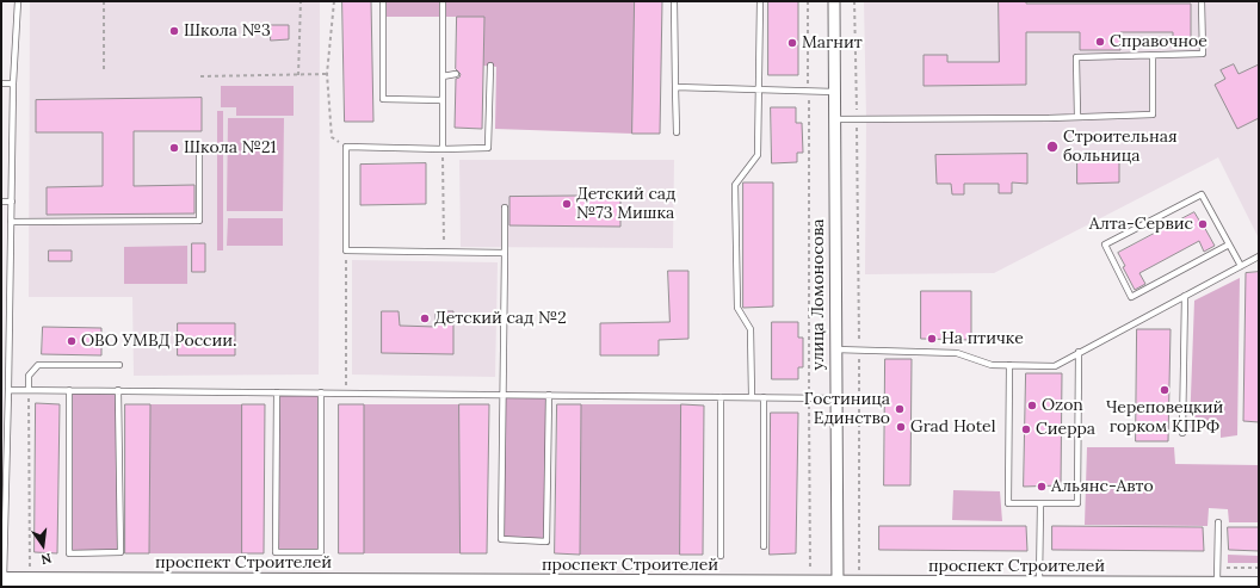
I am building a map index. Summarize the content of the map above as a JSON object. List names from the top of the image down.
{
  "streets": {
    "main road": ["проспект Строителей"],
    "street": ["улица Ломоносова"]
  },
  "crossings": [
    ["улица Ломоносова", "проспект Строителей"]
  ],
  "places": [
    "Школа №3",
    "Справочное",
    "Магнит",
    "Строительная больница",
    "Школа №21",
    "Детский сад №73 Мишка",
    "Алта-Сервис",
    "Детский сад №2",
    "На птичке",
    "ОВО УМВД России.",
    "Череповецкий горком КПРФ",
    "Ozon",
    "Гостиница Единство",
    "Grad Hotel",
    "Сиерра",
    "Альянс-Авто"
  ],
  "north": "bottom"
}
